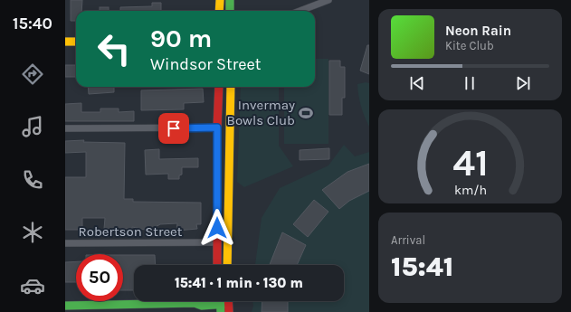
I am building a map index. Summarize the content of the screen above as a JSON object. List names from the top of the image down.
{
  "streets": {
    "street": ["Robertson Street"]
  },
  "places": {
    "sports": ["Invermay Bowls Club"]
  },
  "page": {
    "tabs": "15:40",
    "turn": ["90 m", "Windsor Street"],
    "song": ["Neon Rain", "Kite Club"],
    "tile": ["Arrival", "15:41"],
    "limit": "50",
    "trip": "15:41 · 1 min · 130 m",
    "gauge": ["41", "km/h"]
  }
}
